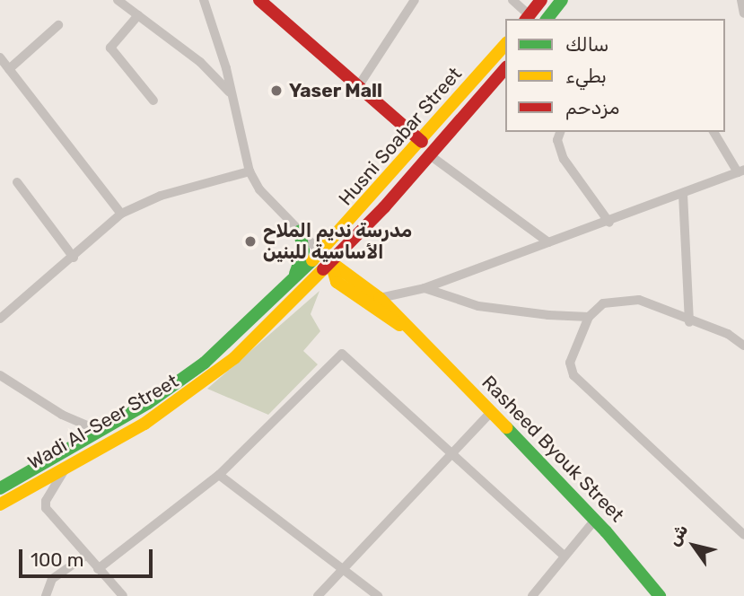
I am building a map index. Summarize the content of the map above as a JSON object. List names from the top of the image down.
{
  "streets": {
    "main road": ["Husni Soabar Street", "Wadi Al-Seer Street", "Rasheed Byouk Street"]
  },
  "crossings": [
    ["Husni Soabar Street", "Wadi Al-Seer Street"],
    ["Husni Soabar Street", "Rasheed Byouk Street"],
    ["Wadi Al-Seer Street", "Rasheed Byouk Street"]
  ],
  "places": ["Yaser Mall", "مدرسة نديم الملاح الأساسية للبنين"],
  "legend": ["سالك", "بطيء", "مزدحم"],
  "scale_bar": "100 m",
  "north": "top left"
}
